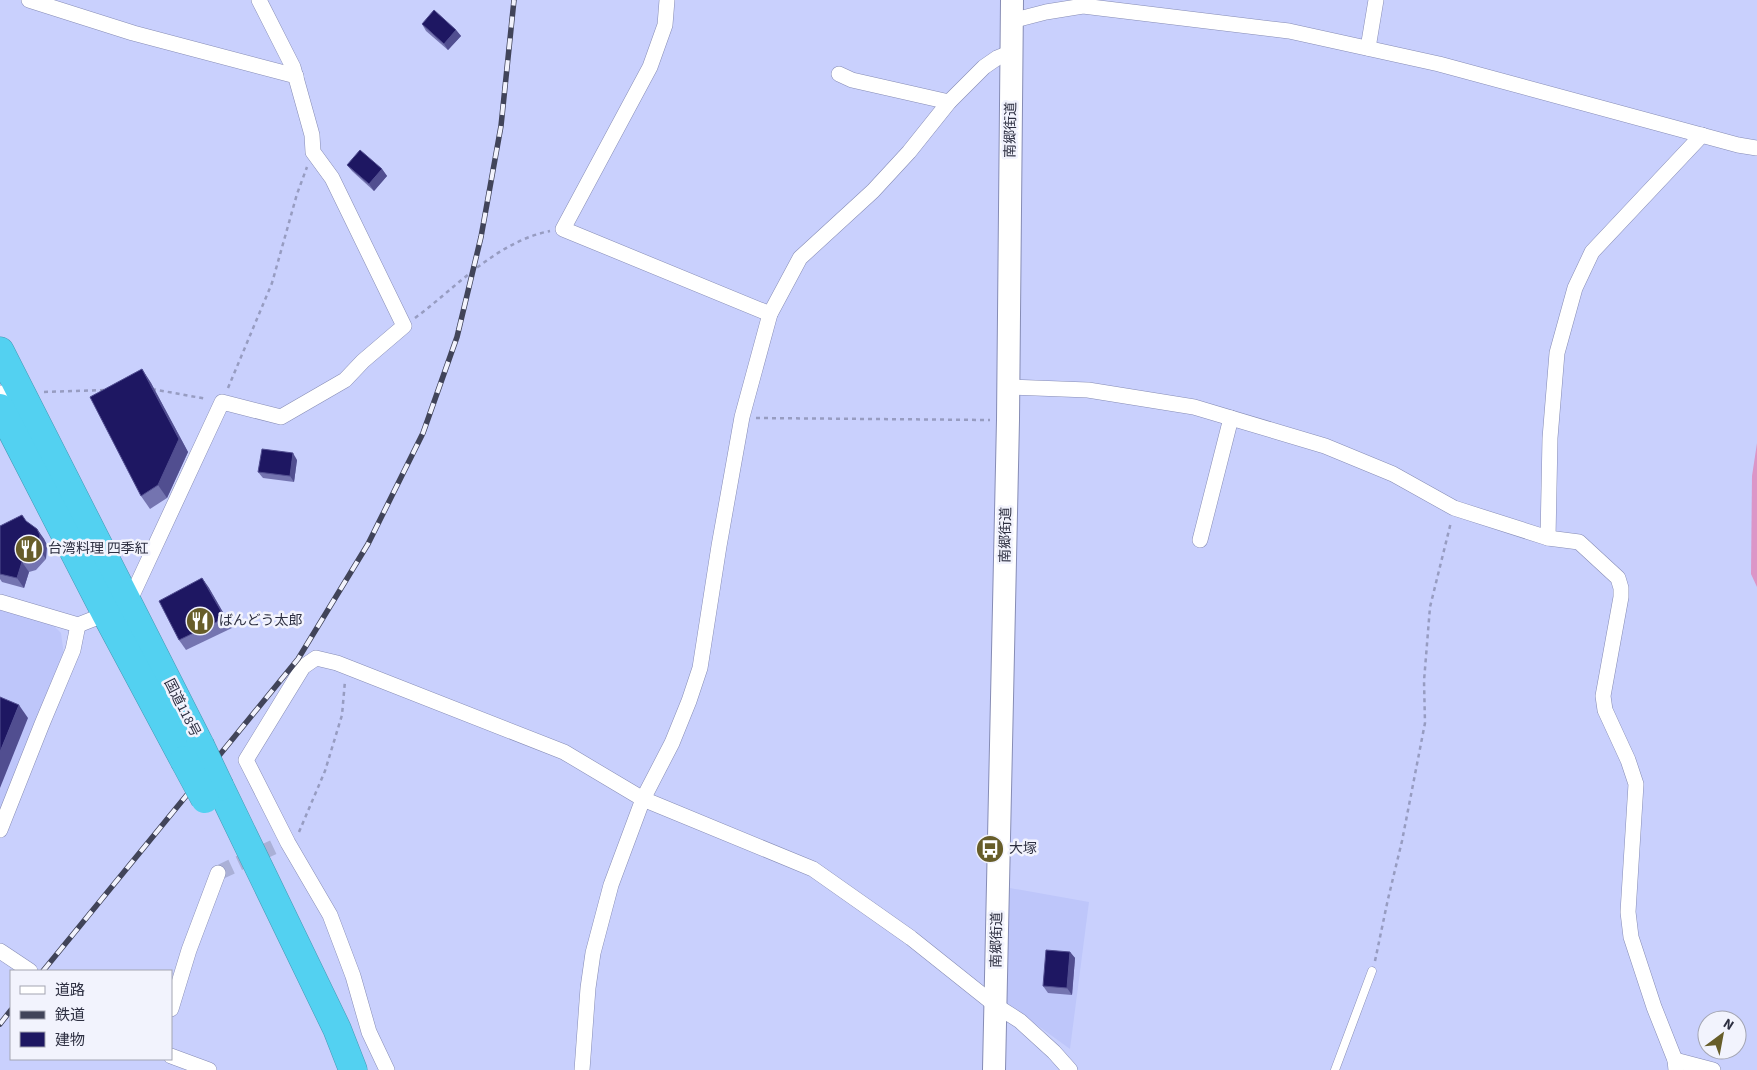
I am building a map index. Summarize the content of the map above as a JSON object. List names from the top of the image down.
{
  "streets": {
    "highway": ["国道118号"],
    "street": ["南郷街道"]
  },
  "places": {
    "restaurant": ["台湾料理 四季紅", "ばんどう太郎"],
    "bus stop": ["大塚"]
  },
  "legend": ["道路", "鉄道", "建物"],
  "north": "top right"
}
